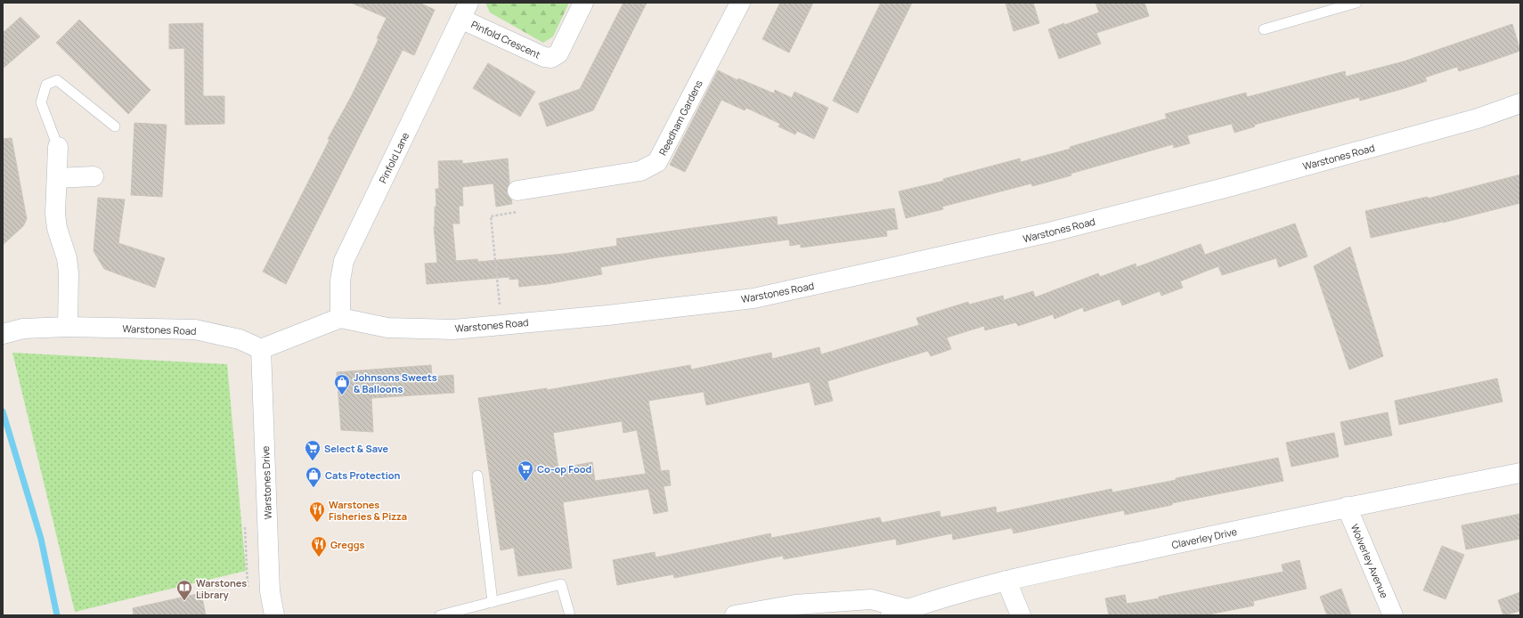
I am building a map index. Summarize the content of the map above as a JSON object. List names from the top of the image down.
{
  "streets": {
    "street": [
      "Pinfold Crescent",
      "Reedham Gardens",
      "Warstones Road",
      "Pinfold Lane",
      "Warstones Drive",
      "Claverley Drive",
      "Wolverley Avenue"
    ]
  },
  "crossings": [
    ["Pinfold Crescent", "Pinfold Lane"],
    ["Warstones Road", "Pinfold Lane"],
    ["Warstones Road", "Warstones Drive"],
    ["Claverley Drive", "Wolverley Avenue"]
  ],
  "places": {
    "shop": ["Johnsons Sweets & Balloons", "Cats Protection"],
    "supermarket": ["Select & Save", "Co-op Food"],
    "restaurant": ["Warstones Fisheries & Pizza", "Greggs"],
    "library": ["Warstones Library"]
  }
}
